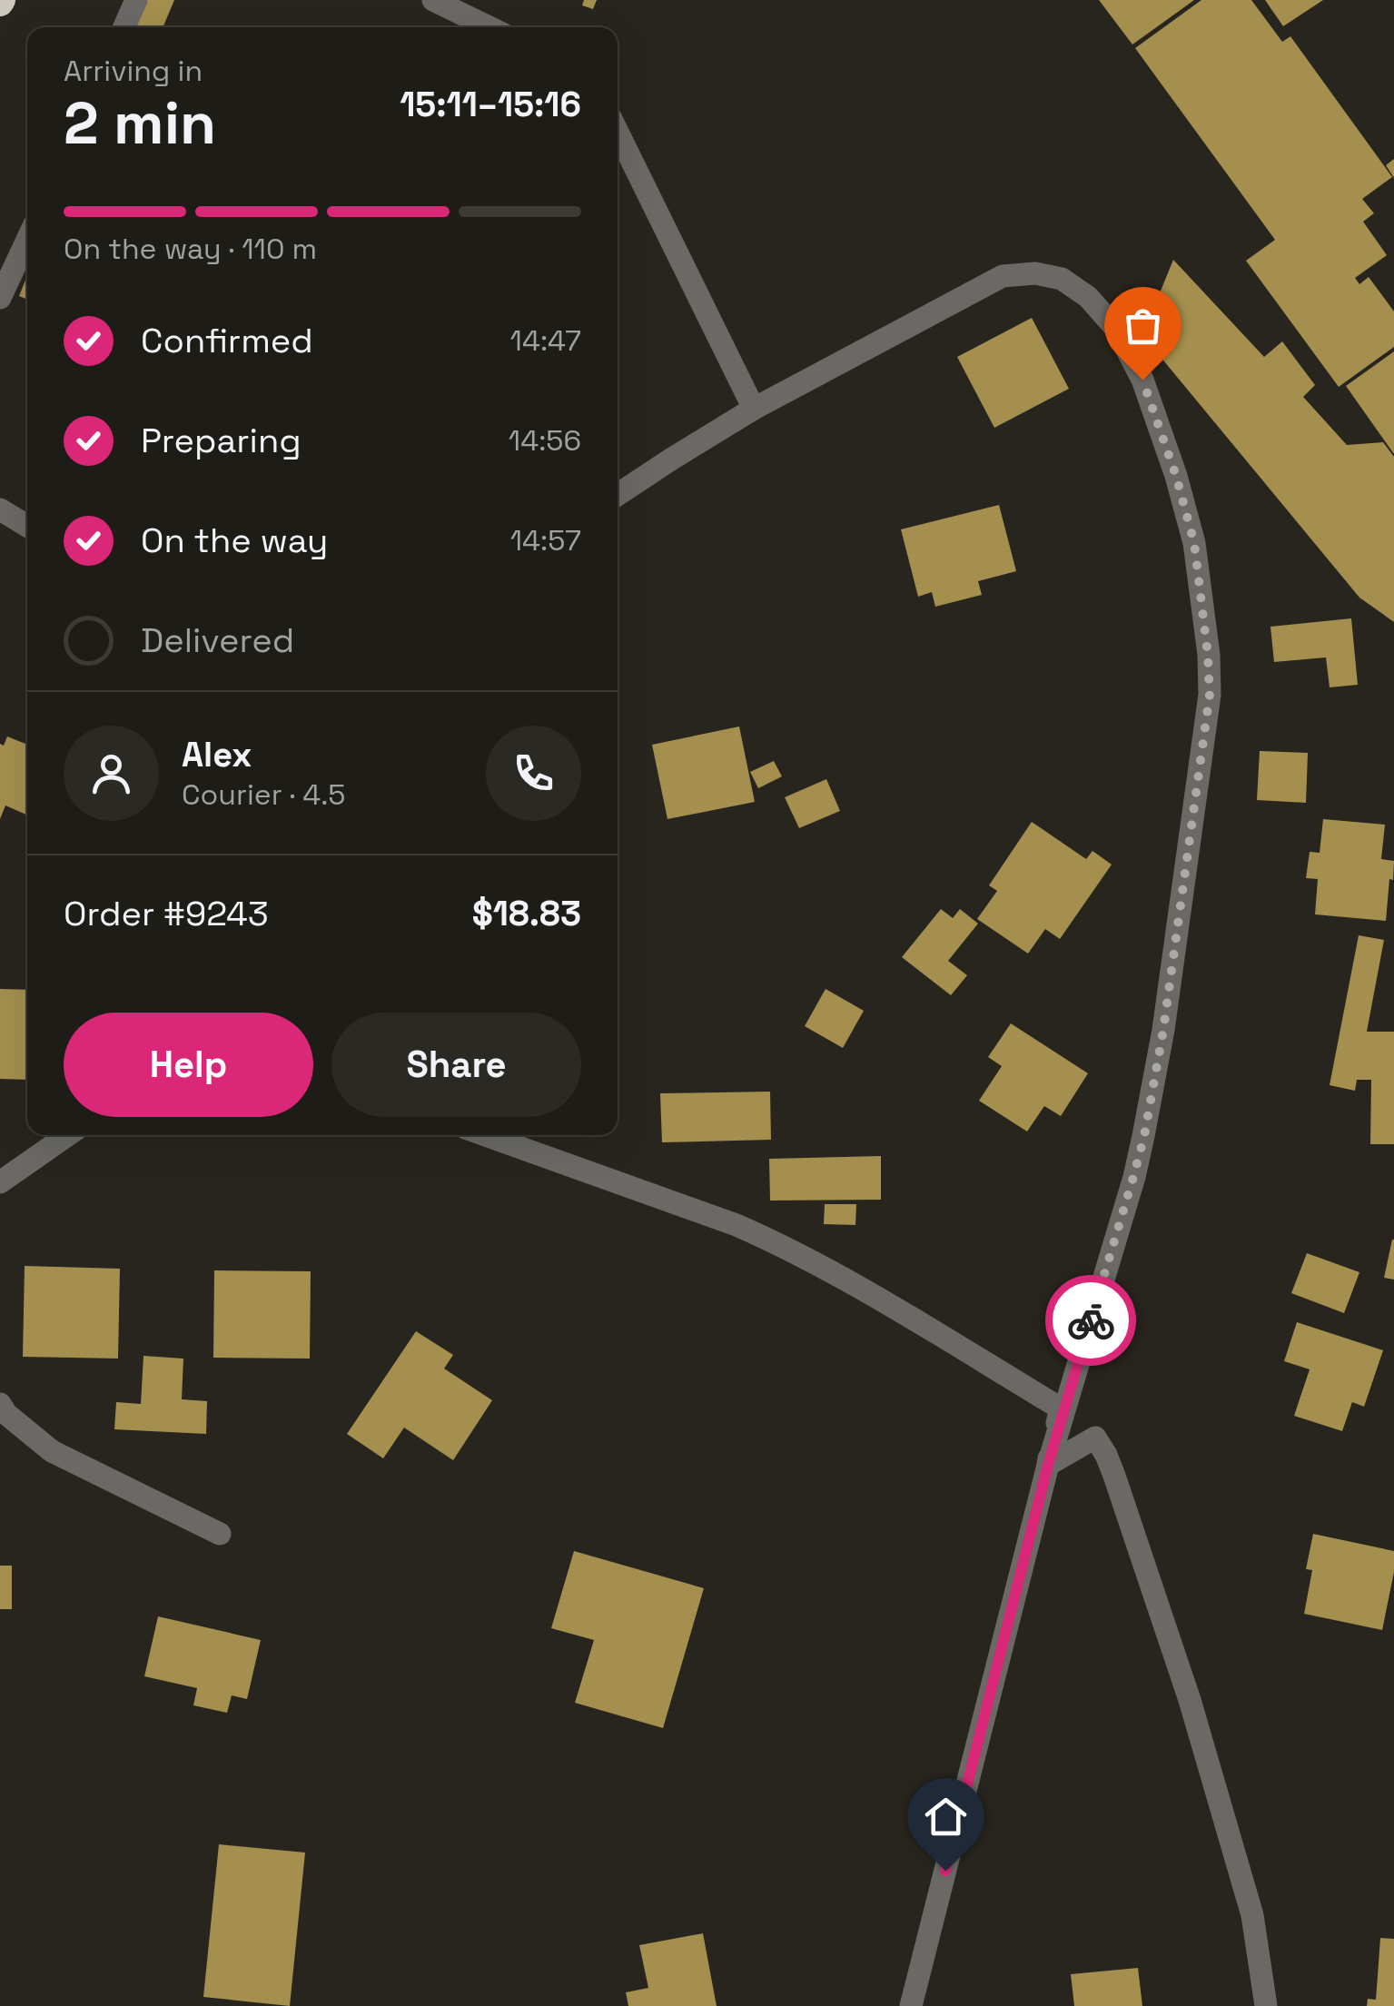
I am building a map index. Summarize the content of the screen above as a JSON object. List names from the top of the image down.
{
  "page": {
    "heading": ["2 min", "Arriving in", "15:11–15:16"],
    "panel": [
      "Alex",
      "Courier · 4.5",
      "Order #9243",
      "$18.83"
    ],
    "bar": "On the way · 110 m",
    "list": [
      ["Confirmed", "14:47"],
      ["Preparing", "14:56"],
      ["On the way", "14:57"],
      "Delivered"
    ],
    "buttons": ["Help", "Share"]
  }
}
